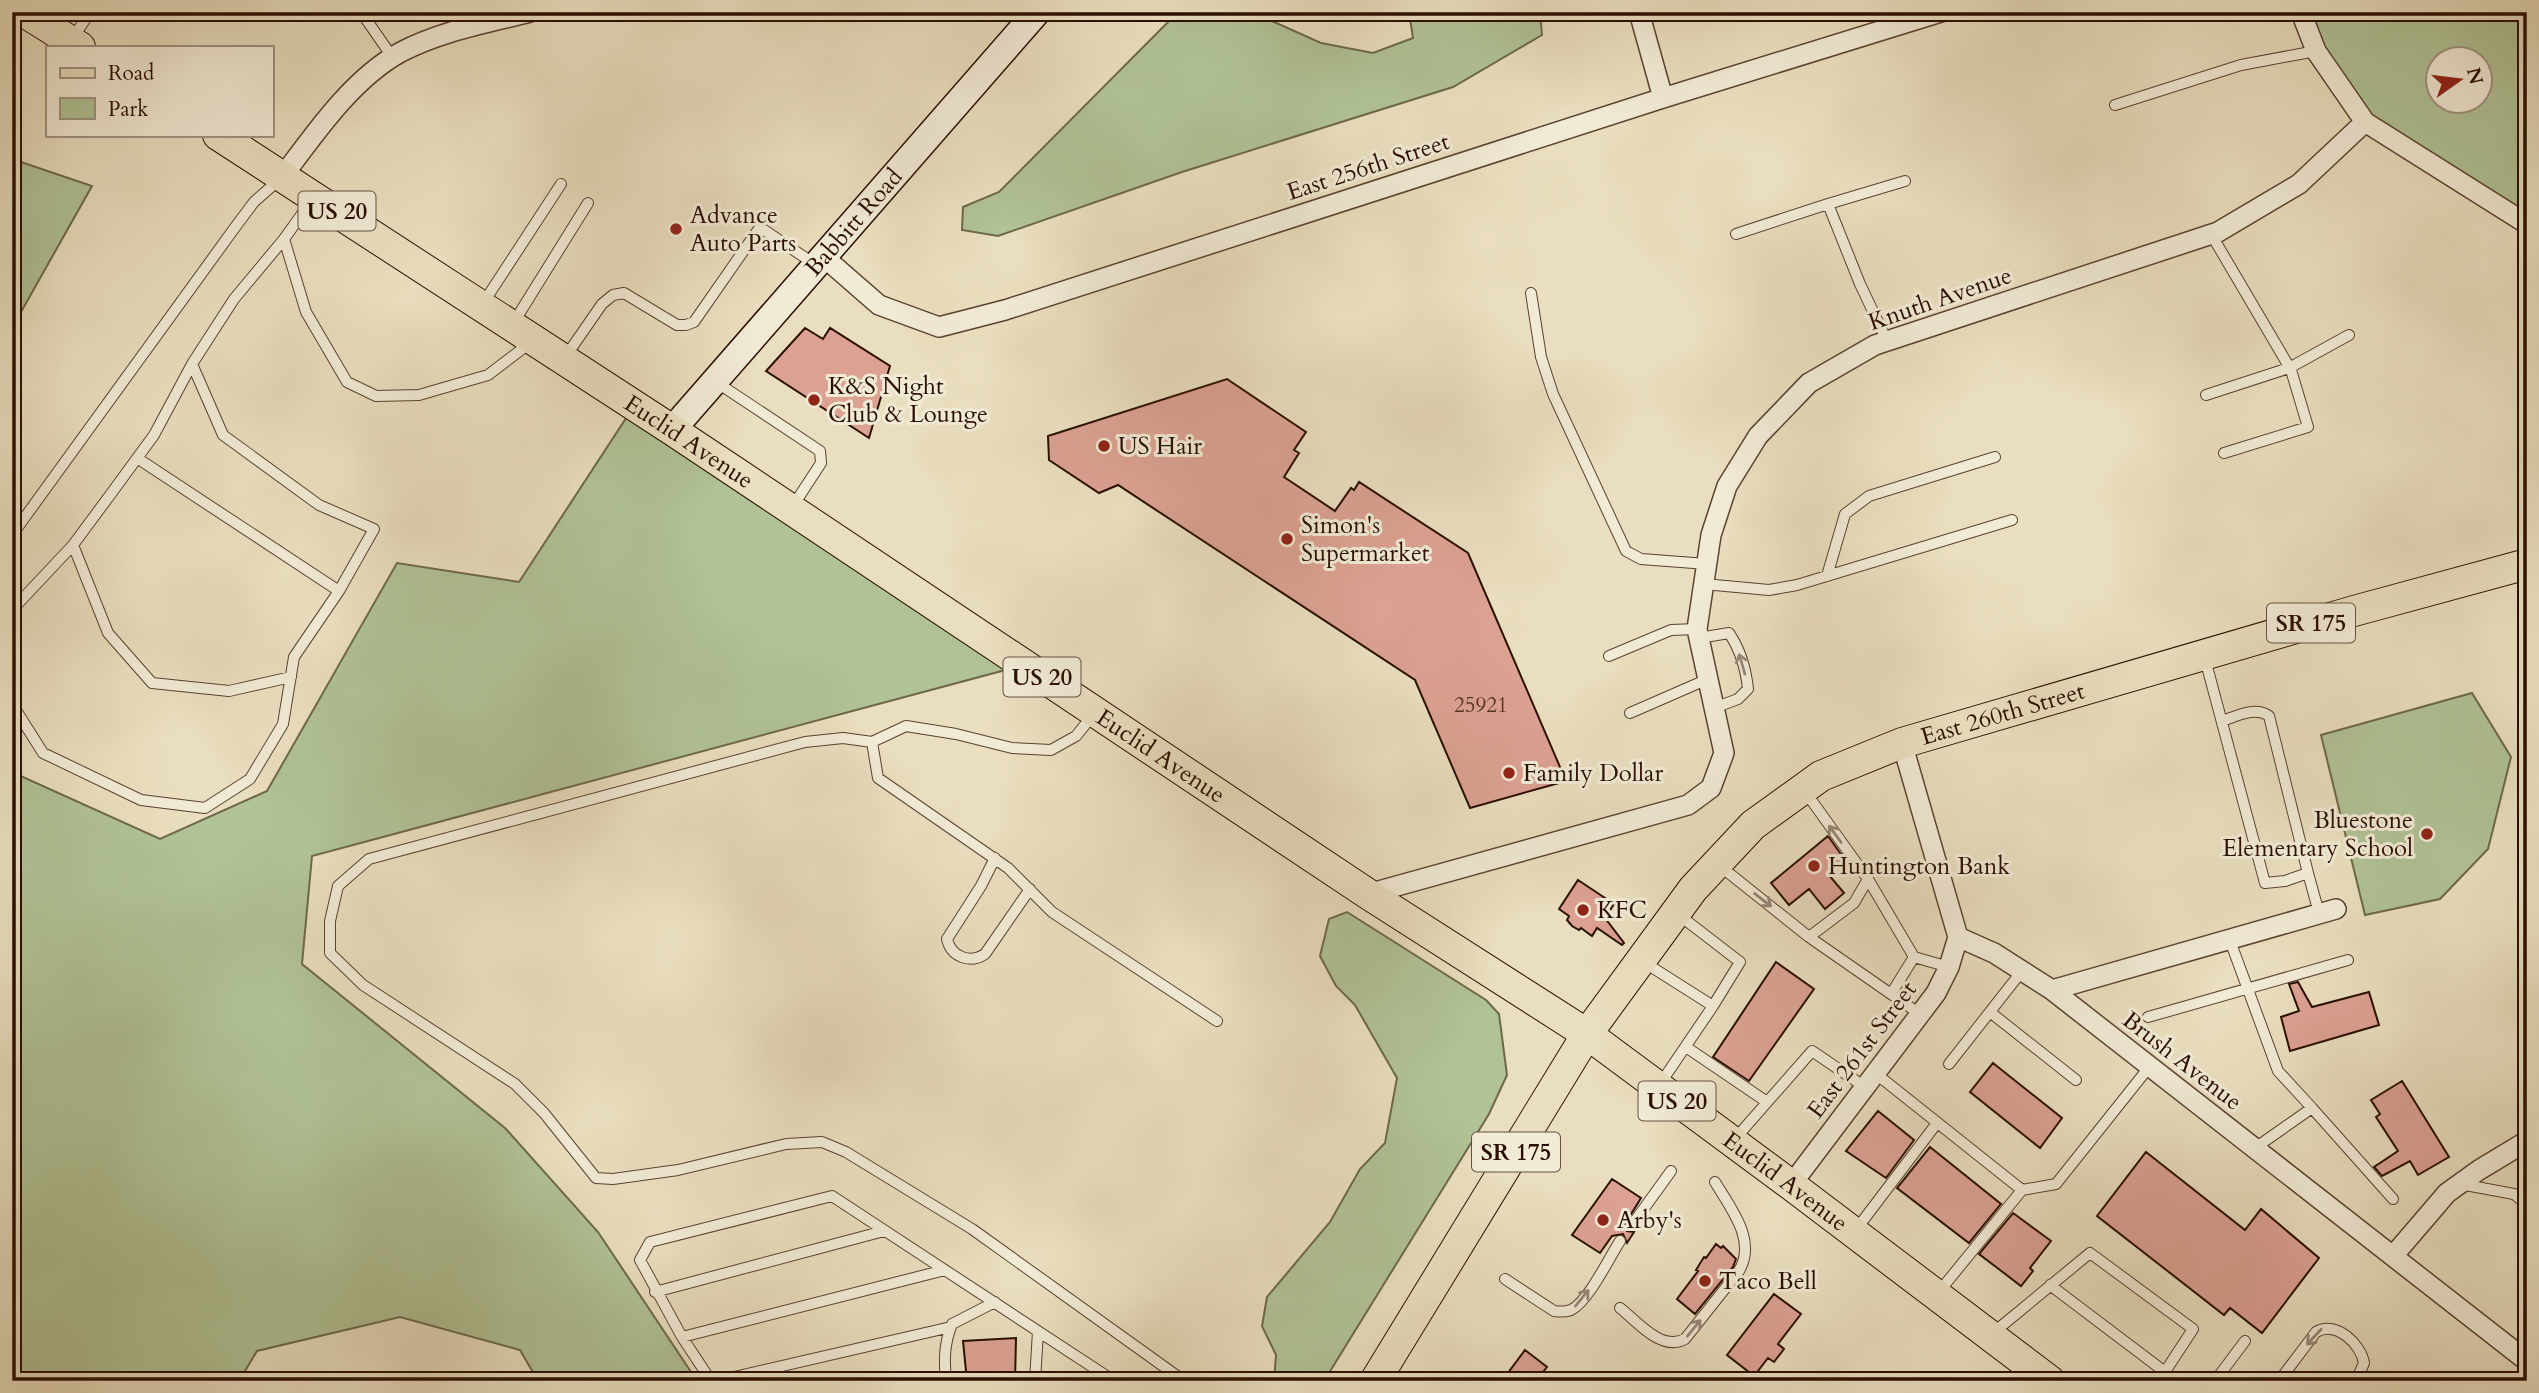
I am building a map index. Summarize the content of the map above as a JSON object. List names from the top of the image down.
{
  "streets": {
    "main road": [
      "US 20",
      "Babbitt Road",
      "Euclid Avenue",
      "SR 175",
      "East 260th Street"
    ],
    "street": [
      "East 256th Street",
      "Knuth Avenue",
      "East 261st Street",
      "Brush Avenue"
    ]
  },
  "crossings": [
    ["East 256th Street", "Babbitt Road"],
    ["Babbitt Road", "Euclid Avenue"],
    ["Knuth Avenue", "Euclid Avenue"],
    ["Euclid Avenue", "SR 175"],
    ["Euclid Avenue", "East 260th Street"],
    ["Euclid Avenue", "East 261st Street"],
    ["SR 175", "East 260th Street"],
    ["East 261st Street", "Brush Avenue"]
  ],
  "places": [
    "Advance Auto Parts",
    "K&S Night Club & Lounge",
    "US Hair",
    "Simon's Supermarket",
    "Family Dollar",
    "Bluestone Elementary School",
    "Huntington Bank",
    "KFC",
    "Arby's",
    "Taco Bell"
  ],
  "house_numbers": ["25921"],
  "legend": ["Road", "Park"],
  "north": "right"
}
